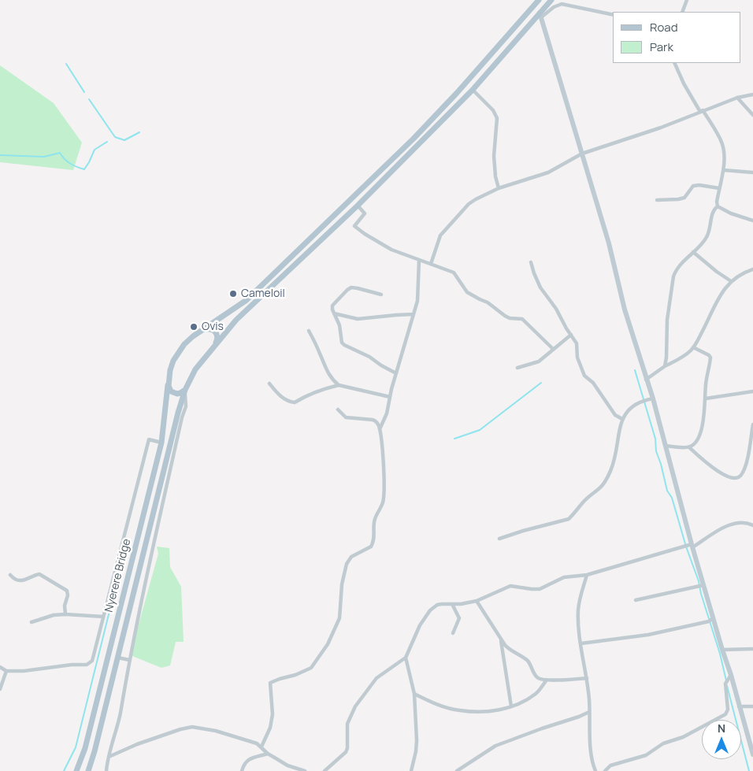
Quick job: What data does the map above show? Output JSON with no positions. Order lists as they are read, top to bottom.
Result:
{
  "streets": {
    "main road": ["Nyerere Bridge"]
  },
  "places": ["Cameloil", "Ovis"],
  "legend": ["Road", "Park"],
  "north": "top"
}
